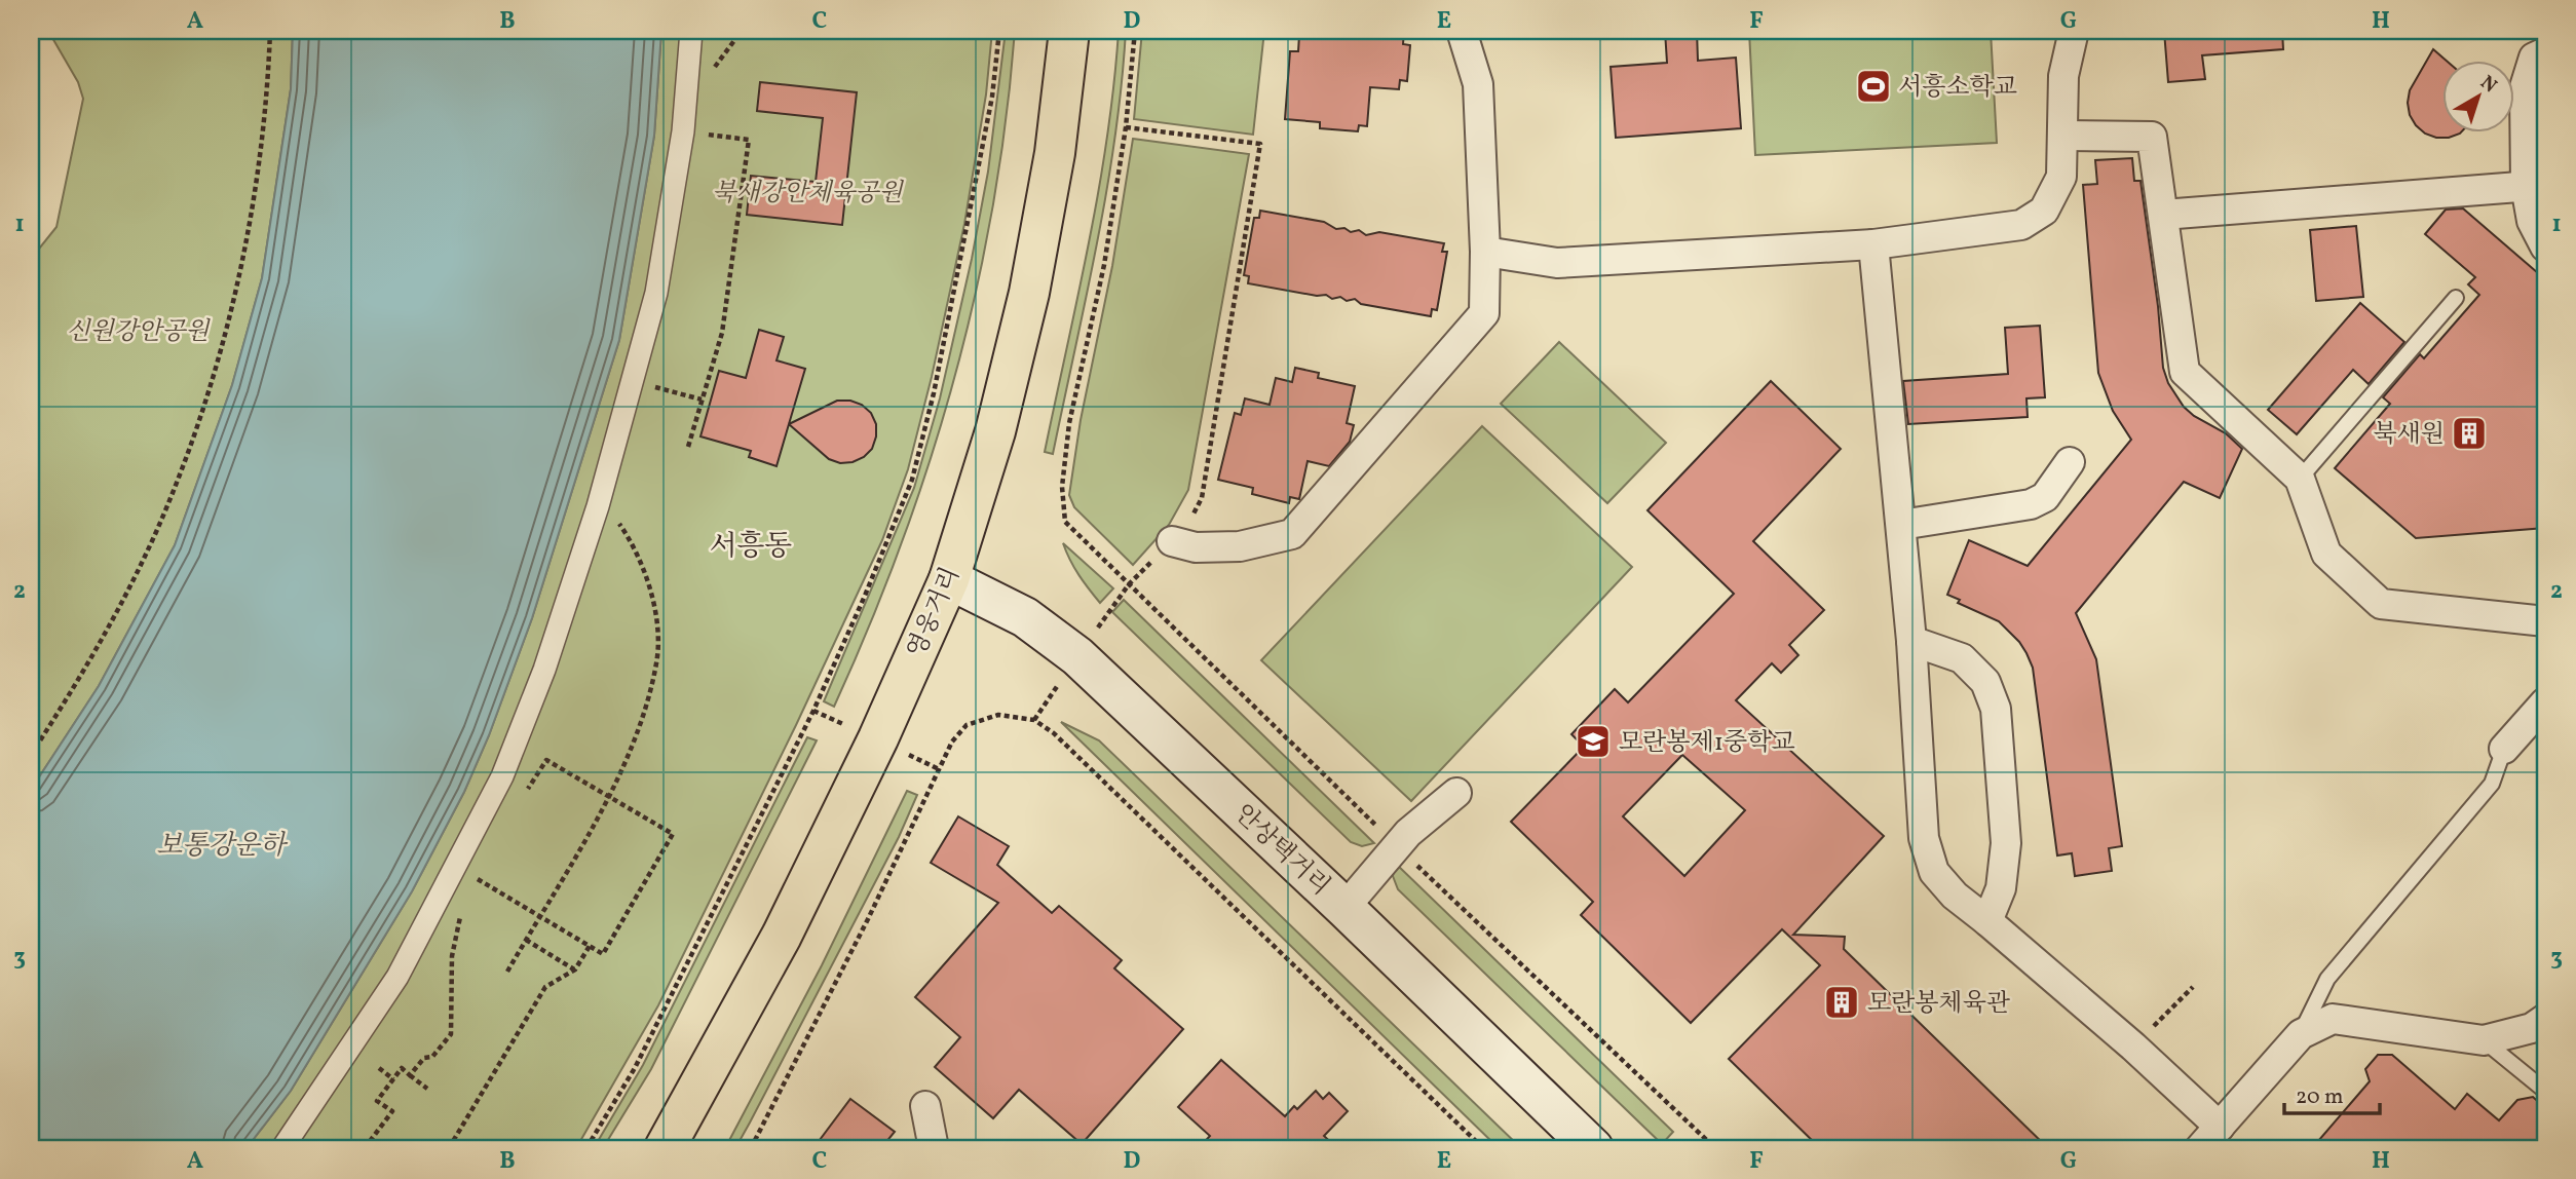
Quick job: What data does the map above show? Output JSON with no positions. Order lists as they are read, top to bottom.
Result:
{
  "streets": {
    "main road": ["영웅거리", "안상택거리"]
  },
  "crossings": [
    ["영웅거리", "안상택거리"]
  ],
  "districts": ["서흥동"],
  "water": ["보통강운하"],
  "parks": ["북새강안체육공원", "신원강안공원"],
  "places": {
    "sports": ["서흥소학교"],
    "building": ["북새원", "모란봉체육관"],
    "school or university": ["모란봉제1중학교"]
  },
  "scale_bar": "20 m",
  "north": "top right",
  "grid": {
    "columns": [
      "A",
      "B",
      "C",
      "D",
      "E",
      "F",
      "G",
      "H"
    ],
    "rows": ["1", "2", "3"]
  }
}
